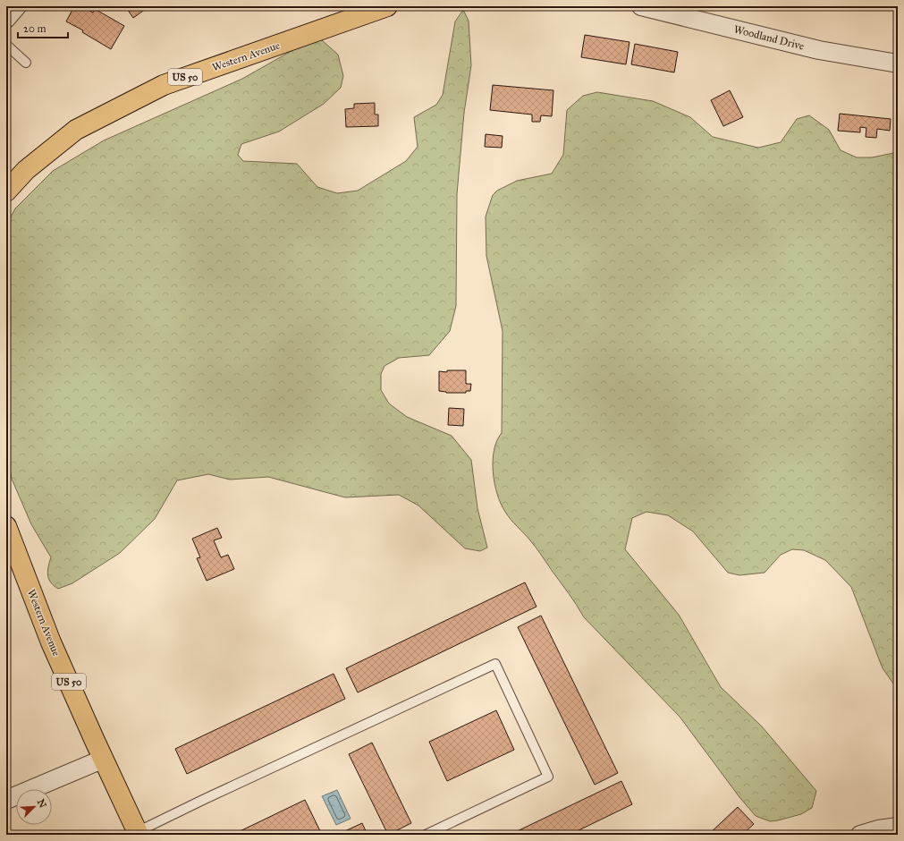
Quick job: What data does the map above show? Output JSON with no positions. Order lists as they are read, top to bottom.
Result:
{
  "streets": {
    "main road": ["Western Avenue", "US 50"],
    "street": ["Woodland Drive"]
  },
  "scale_bar": "20 m",
  "north": "top right"
}
